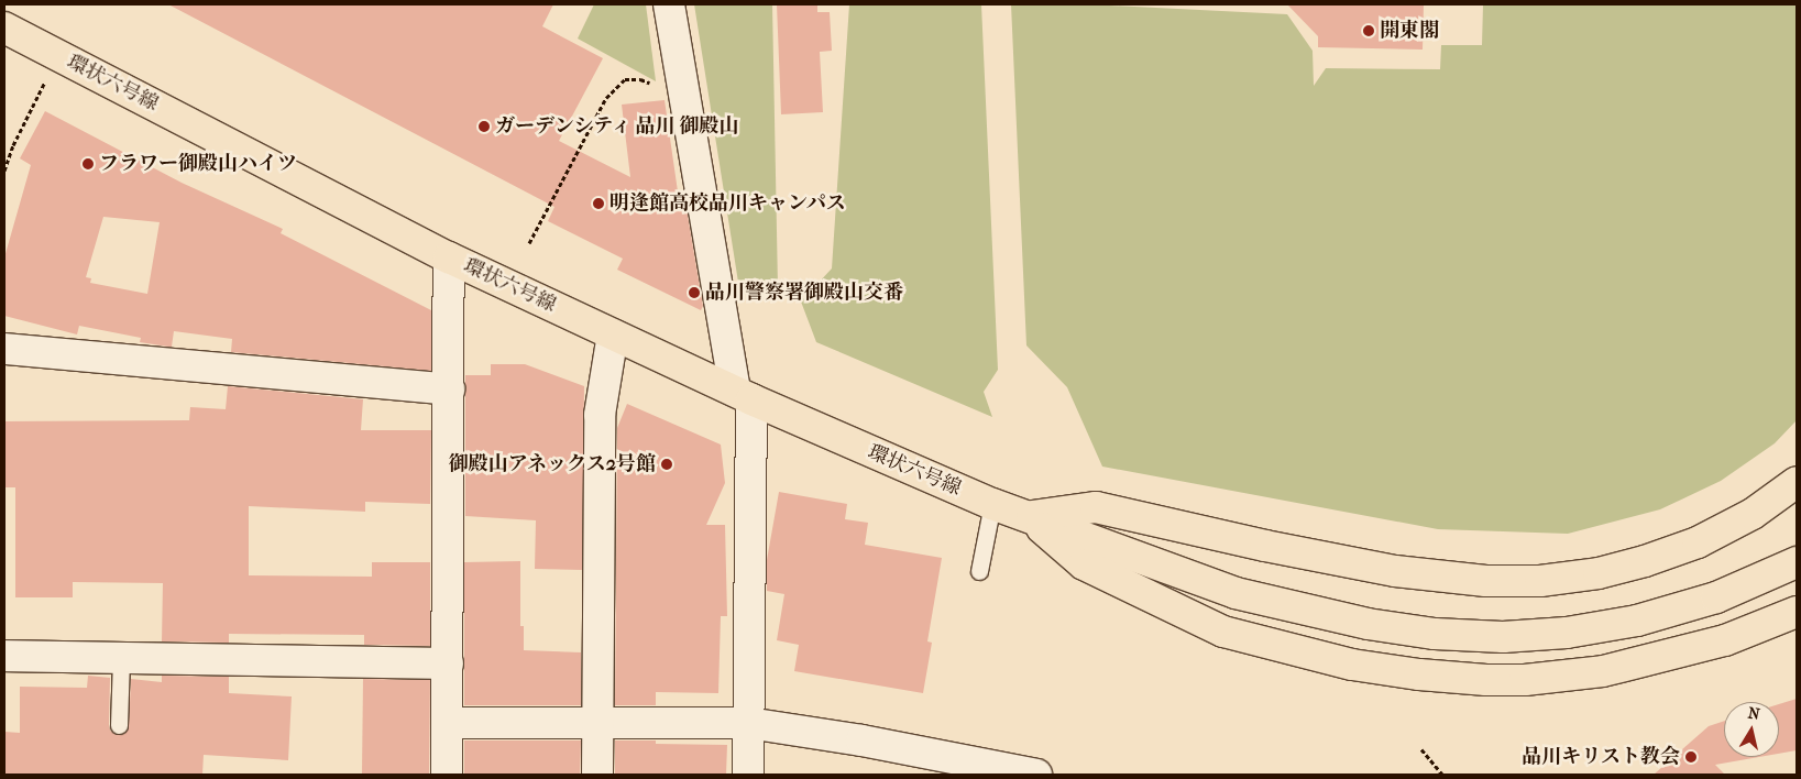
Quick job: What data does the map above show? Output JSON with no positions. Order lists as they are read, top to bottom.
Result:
{
  "streets": {
    "main road": ["環状六号線"]
  },
  "places": [
    "開東閣",
    "ガーデンシティ 品川 御殿山",
    "フラワー御殿山ハイツ",
    "明逢館高校品川キャンパス",
    "品川警察署御殿山交番",
    "御殿山アネックス2号館",
    "品川キリスト教会"
  ],
  "north": "top"
}
